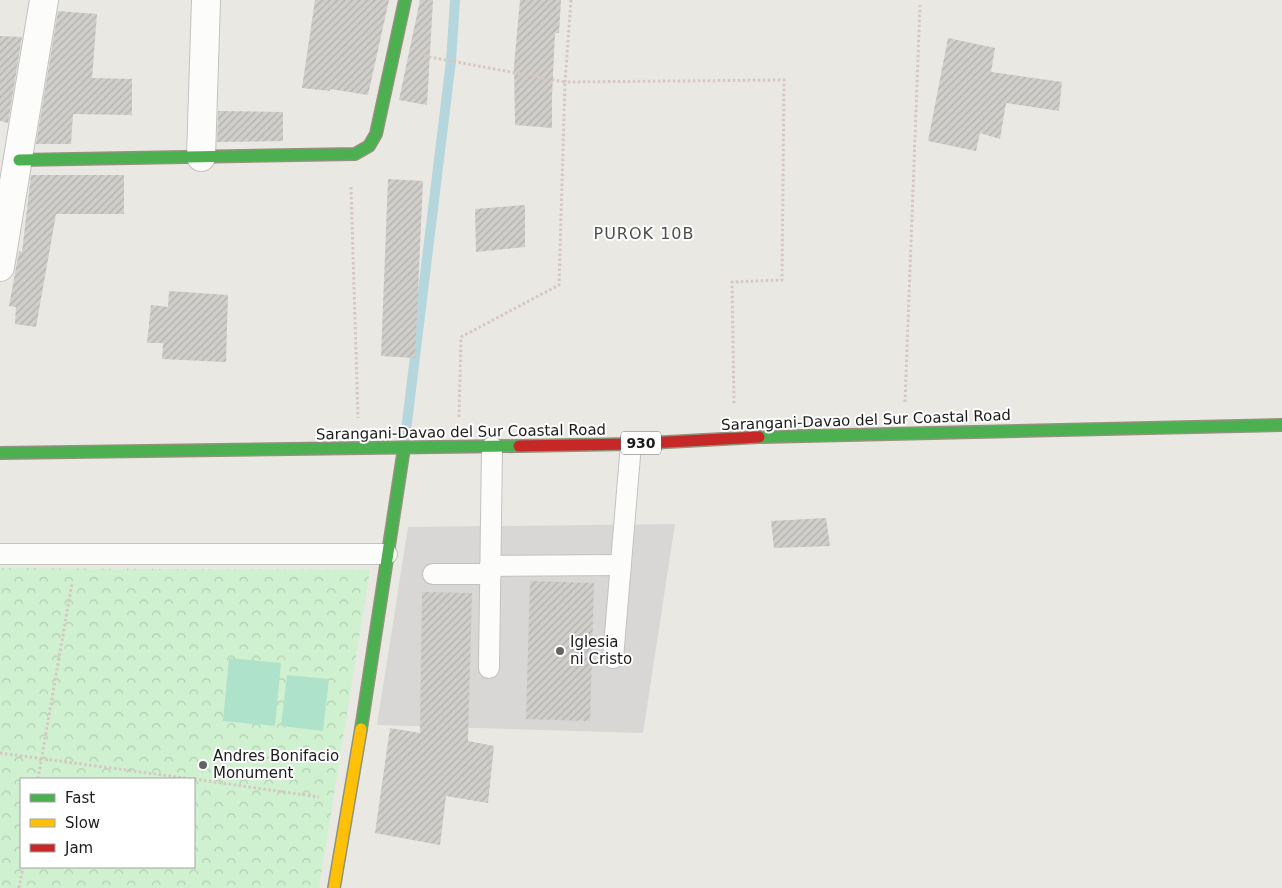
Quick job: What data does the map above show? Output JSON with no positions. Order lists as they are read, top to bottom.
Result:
{
  "streets": {
    "main road": ["Sarangani-Davao del Sur Coastal Road", "930"]
  },
  "districts": ["PUROK 10B"],
  "places": ["Iglesia ni Cristo", "Andres Bonifacio Monument"],
  "legend": ["Fast", "Slow", "Jam"]
}
